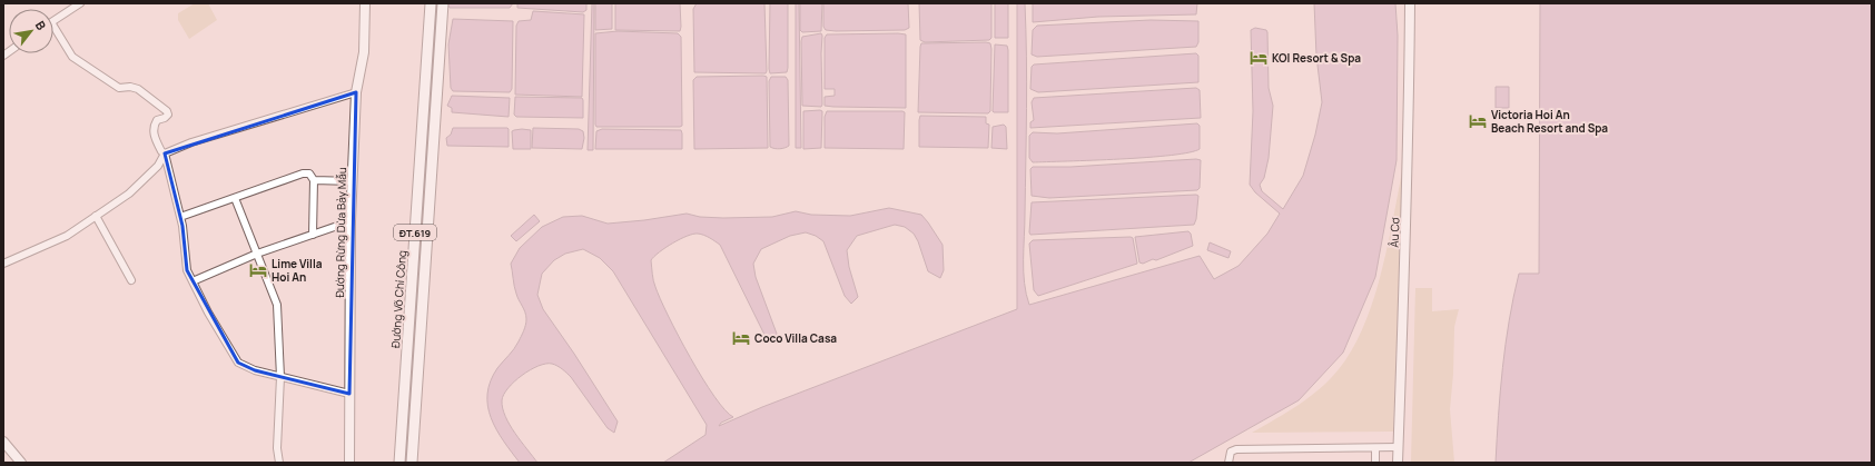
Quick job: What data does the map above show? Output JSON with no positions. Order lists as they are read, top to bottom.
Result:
{
  "streets": {
    "main road": ["ĐT.619", "Đường Võ Chí Công"],
    "street": ["Đường Rừng Dừa Bảy Mẫu", "Âu Cơ"]
  },
  "places": {
    "hotel": [
      "KOI Resort & Spa",
      "Victoria Hoi An Beach Resort and Spa",
      "Lime Villa Hoi An",
      "Coco Villa Casa"
    ]
  },
  "north": "top right"
}
